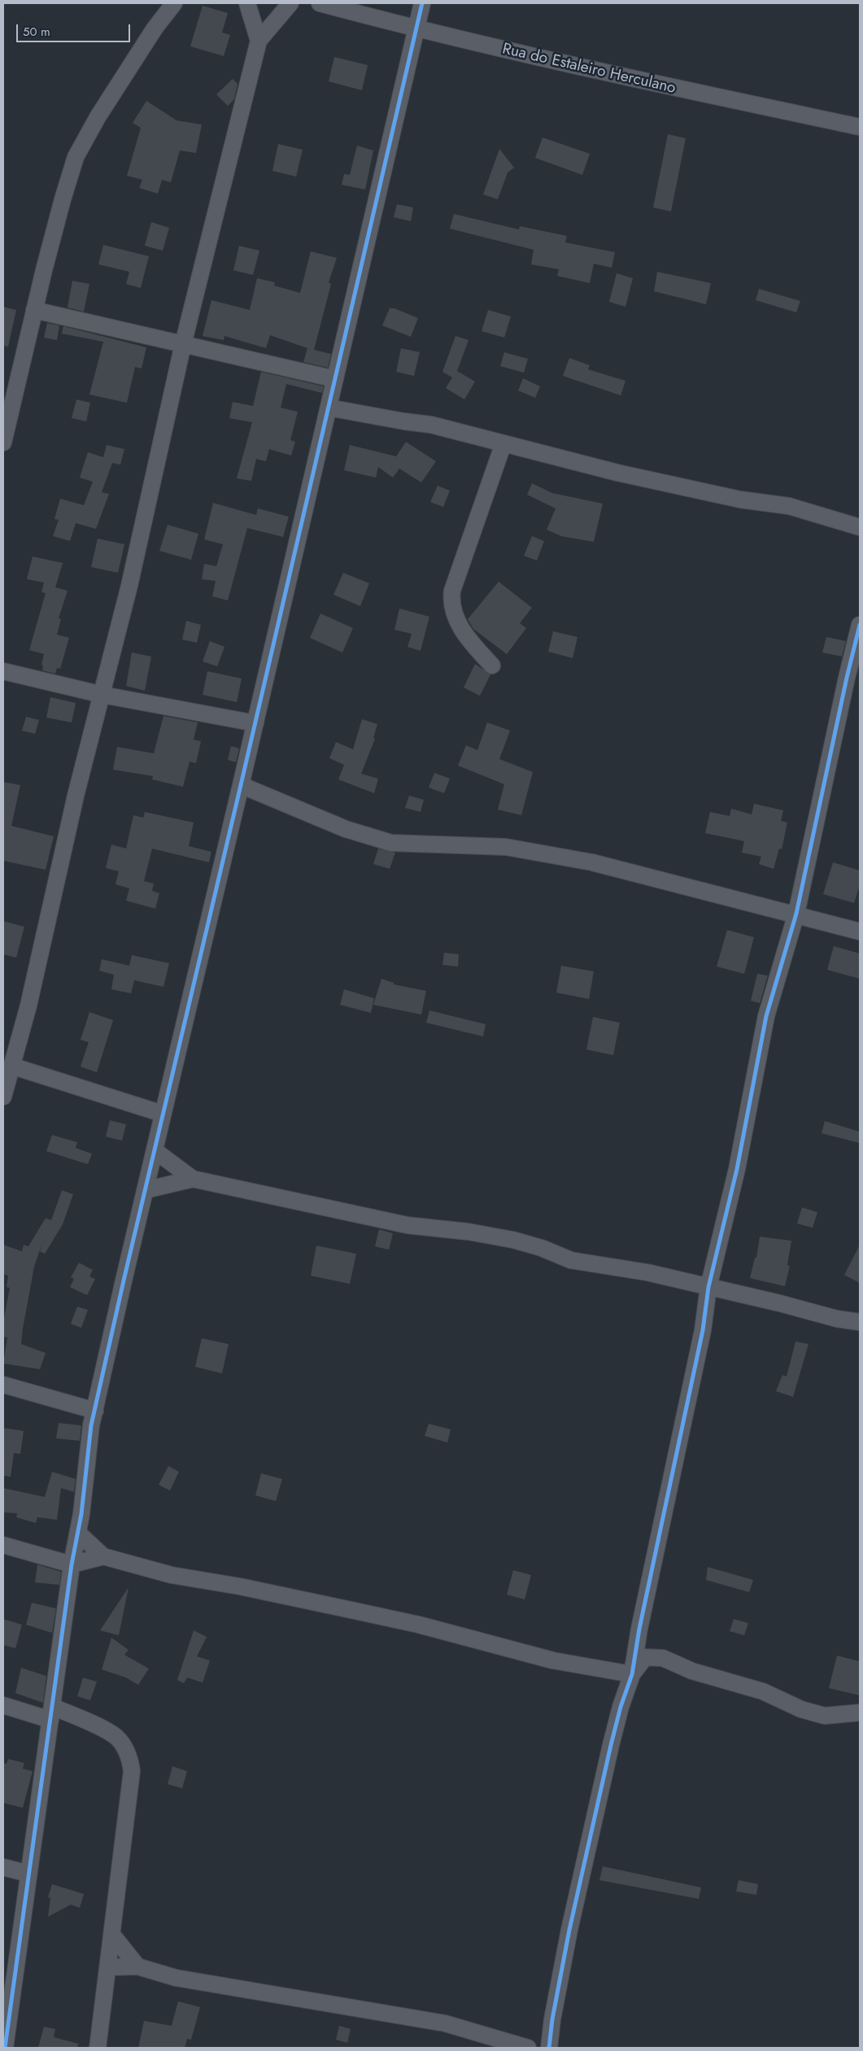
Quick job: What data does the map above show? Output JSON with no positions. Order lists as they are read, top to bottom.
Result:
{
  "streets": {
    "street": ["Rua do Estaleiro Herculano"]
  },
  "scale_bar": "50 m"
}
